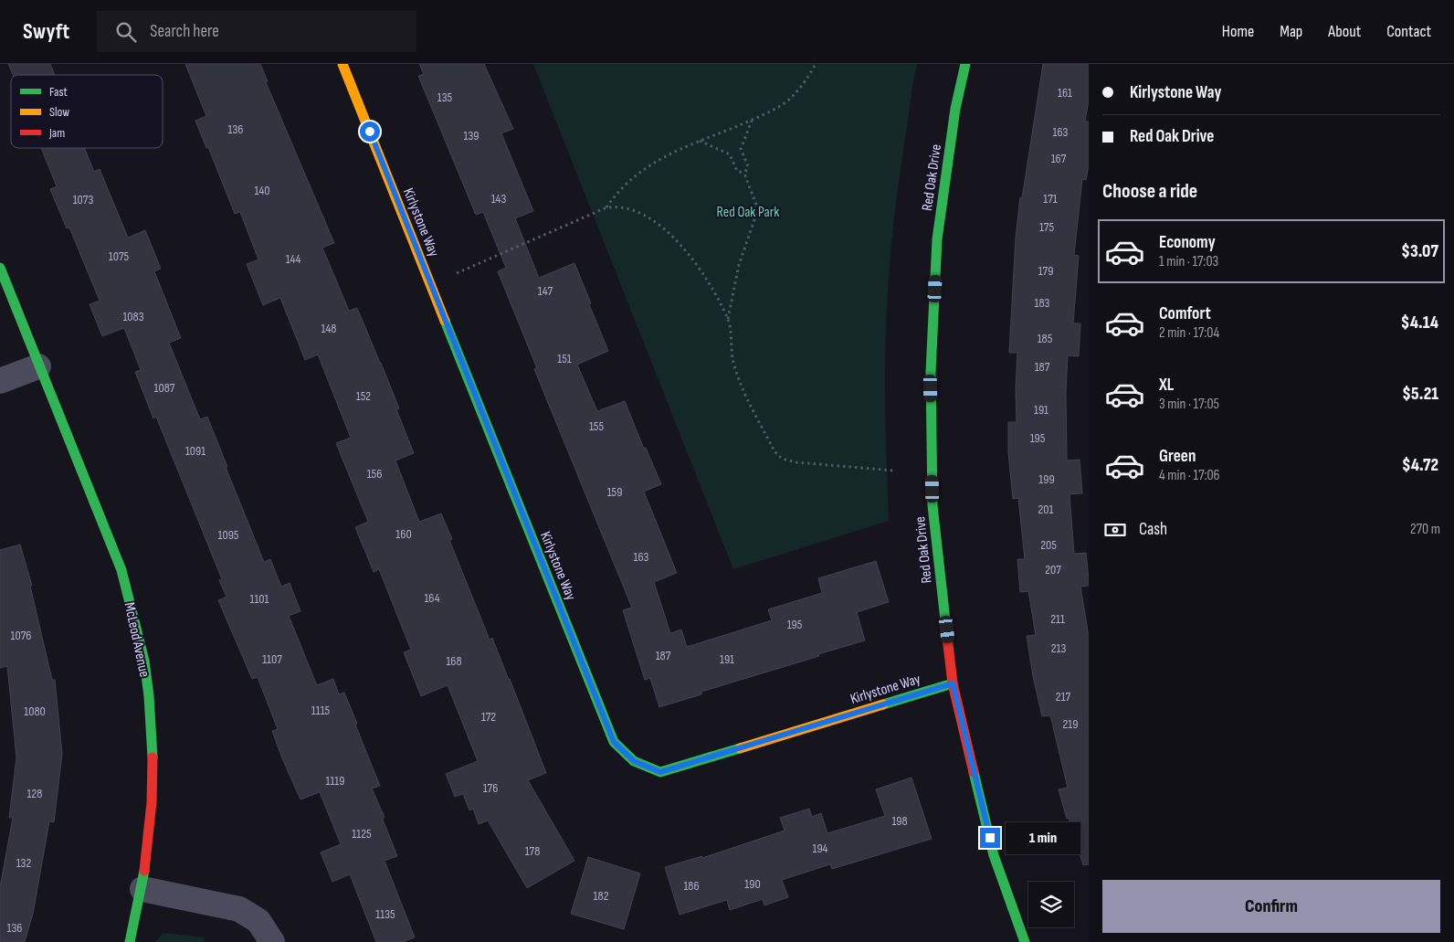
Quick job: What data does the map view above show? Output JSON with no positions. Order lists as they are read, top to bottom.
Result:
{
  "streets": {
    "street": ["Red Oak Drive", "Kirlystone Way", "McLeod Avenue"]
  },
  "crossings": [
    ["Red Oak Drive", "Kirlystone Way"]
  ],
  "parks": ["Red Oak Park"],
  "house_numbers": [
    "161",
    "135",
    "136",
    "163",
    "139",
    "167",
    "140",
    "143",
    "171",
    "1073",
    "175",
    "1075",
    "144",
    "179",
    "147",
    "183",
    "1083",
    "148",
    "185",
    "151",
    "187",
    "1087",
    "152",
    "191",
    "155",
    "195",
    "1091",
    "156",
    "199",
    "159",
    "201",
    "160",
    "1095",
    "205",
    "163",
    "207",
    "164",
    "1101",
    "211",
    "195",
    "1076",
    "213",
    "187",
    "1107",
    "191",
    "168",
    "217",
    "1115",
    "1080",
    "172",
    "219",
    "1119",
    "176",
    "128",
    "198",
    "1125",
    "194",
    "178",
    "132",
    "190",
    "186",
    "182",
    "1135",
    "136"
  ],
  "legend": ["Fast", "Slow", "Jam"],
  "page": {
    "header": "Swyft",
    "search": "Search here",
    "nav": [
      "Home",
      "Map",
      "About",
      "Contact"
    ],
    "banner": ["Kirlystone Way", "Red Oak Drive"],
    "heading": "Choose a ride",
    "list": [
      {
        "name": "Economy",
        "note": "1 min · 17:03",
        "value": "$3.07"
      },
      {
        "name": "Comfort",
        "note": "2 min · 17:04",
        "value": "$4.14"
      },
      {
        "name": "XL",
        "note": "3 min · 17:05",
        "value": "$5.21"
      },
      {
        "name": "Green",
        "note": "4 min · 17:06",
        "value": "$4.72"
      }
    ],
    "pay": ["Cash", "270 m"],
    "bubble": "1 min",
    "buttons": "Confirm"
  }
}
